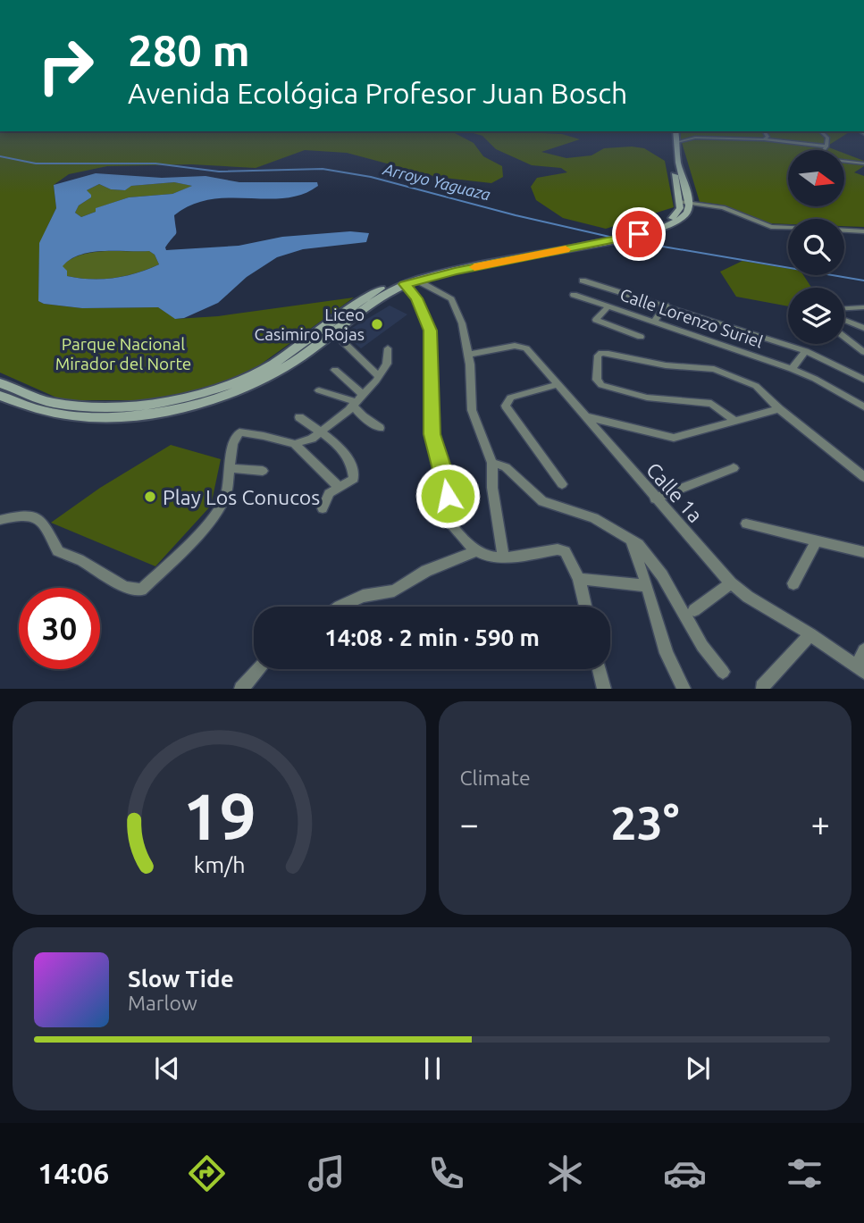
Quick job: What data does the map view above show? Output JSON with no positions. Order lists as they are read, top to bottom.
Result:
{
  "streets": {
    "street": ["Calle Lorenzo Suriel", "Calle 1a"]
  },
  "water": ["Arroyo Yaguaza"],
  "parks": ["Parque Nacional Mirador del Norte"],
  "places": ["Liceo Casimiro Rojas", "Play Los Conucos"],
  "north": "right",
  "page": {
    "turn": ["280 m", "Avenida Ecológica Profesor Juan Bosch"],
    "limit": "30",
    "trip": "14:08 · 2 min · 590 m",
    "tile": "Climate",
    "heat": ["−", "23°", "+"],
    "song": ["Slow Tide", "Marlow"],
    "tabs": "14:06",
    "gauge": ["19", "km/h"]
  }
}
